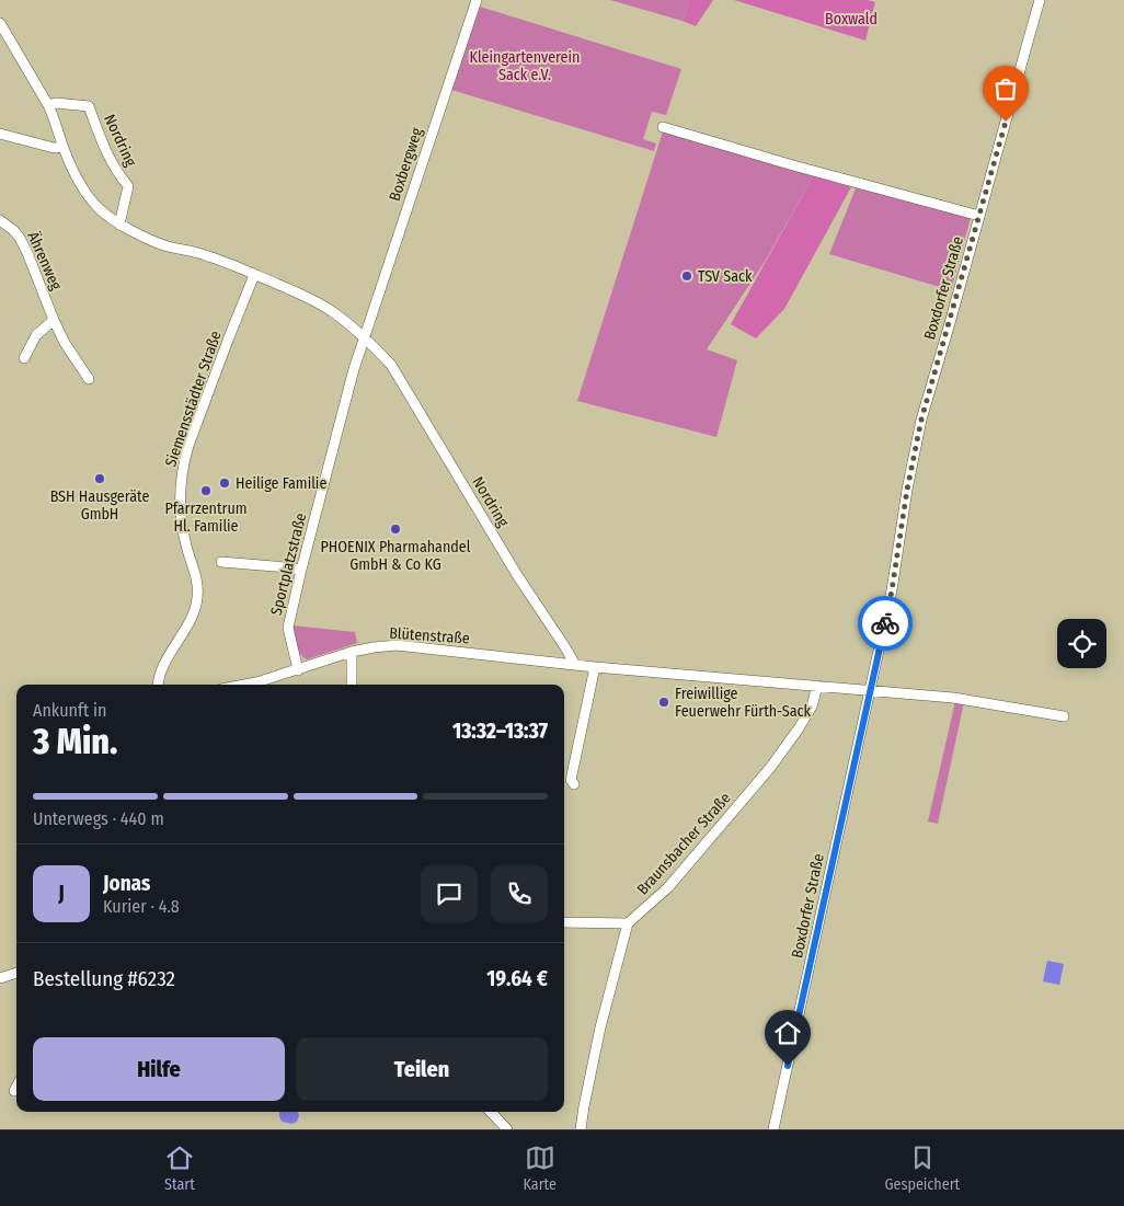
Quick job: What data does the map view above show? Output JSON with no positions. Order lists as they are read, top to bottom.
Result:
{
  "streets": {
    "street": [
      "Nordring",
      "Boxbergweg",
      "Ährenweg",
      "Boxdorfer Straße",
      "Siemensstädter Straße",
      "Sportplatzstraße",
      "Blütenstraße",
      "Braunsbacher Straße"
    ]
  },
  "crossings": [
    ["Nordring", "Boxbergweg"],
    ["Nordring", "Siemensstädter Straße"],
    ["Nordring", "Sportplatzstraße"],
    ["Nordring", "Blütenstraße"],
    ["Boxbergweg", "Sportplatzstraße"],
    ["Sportplatzstraße", "Blütenstraße"]
  ],
  "parks": ["Boxwald", "Kleingartenverein Sack e.V."],
  "places": [
    "TSV Sack",
    "BSH Hausgeräte GmbH",
    "Heilige Familie",
    "Pfarrzentrum Hl. Familie",
    "PHOENIX Pharmahandel GmbH & Co KG",
    "Freiwillige Feuerwehr Fürth-Sack"
  ],
  "page": {
    "heading": ["3 Min.", "Ankunft in", "13:32–13:37"],
    "panel": [
      "Jonas",
      "Kurier · 4.8",
      "Bestellung #6232",
      "19.64 €"
    ],
    "bar": "Unterwegs · 440 m",
    "round": "J",
    "buttons": ["Hilfe", "Teilen"],
    "tabs": ["Start", "Karte", "Gespeichert"]
  }
}
